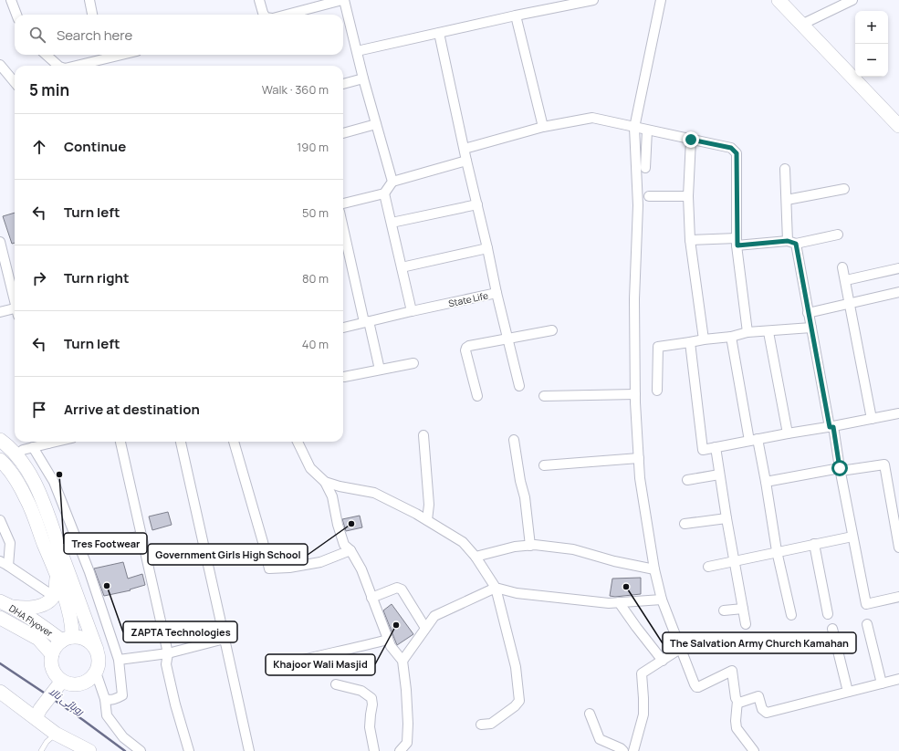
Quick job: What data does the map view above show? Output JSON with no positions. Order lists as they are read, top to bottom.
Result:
{
  "streets": {
    "main road": ["DHA Flyover"],
    "street": ["State Life"]
  },
  "water": ["روہائی نالا"],
  "places": [
    "Tres Footwear",
    "Government Girls High School",
    "ZAPTA Technologies",
    "The Salvation Army Church Kamahan",
    "Khajoor Wali Masjid"
  ],
  "page": {
    "map_buttons": ["+", "−"],
    "search": "Search here",
    "heading": ["5 min", "Walk · 360 m"],
    "list": [
      ["Continue", "190 m"],
      ["Turn left", "50 m"],
      ["Turn right", "80 m"],
      ["Turn left", "40 m"],
      "Arrive at destination"
    ]
  }
}
